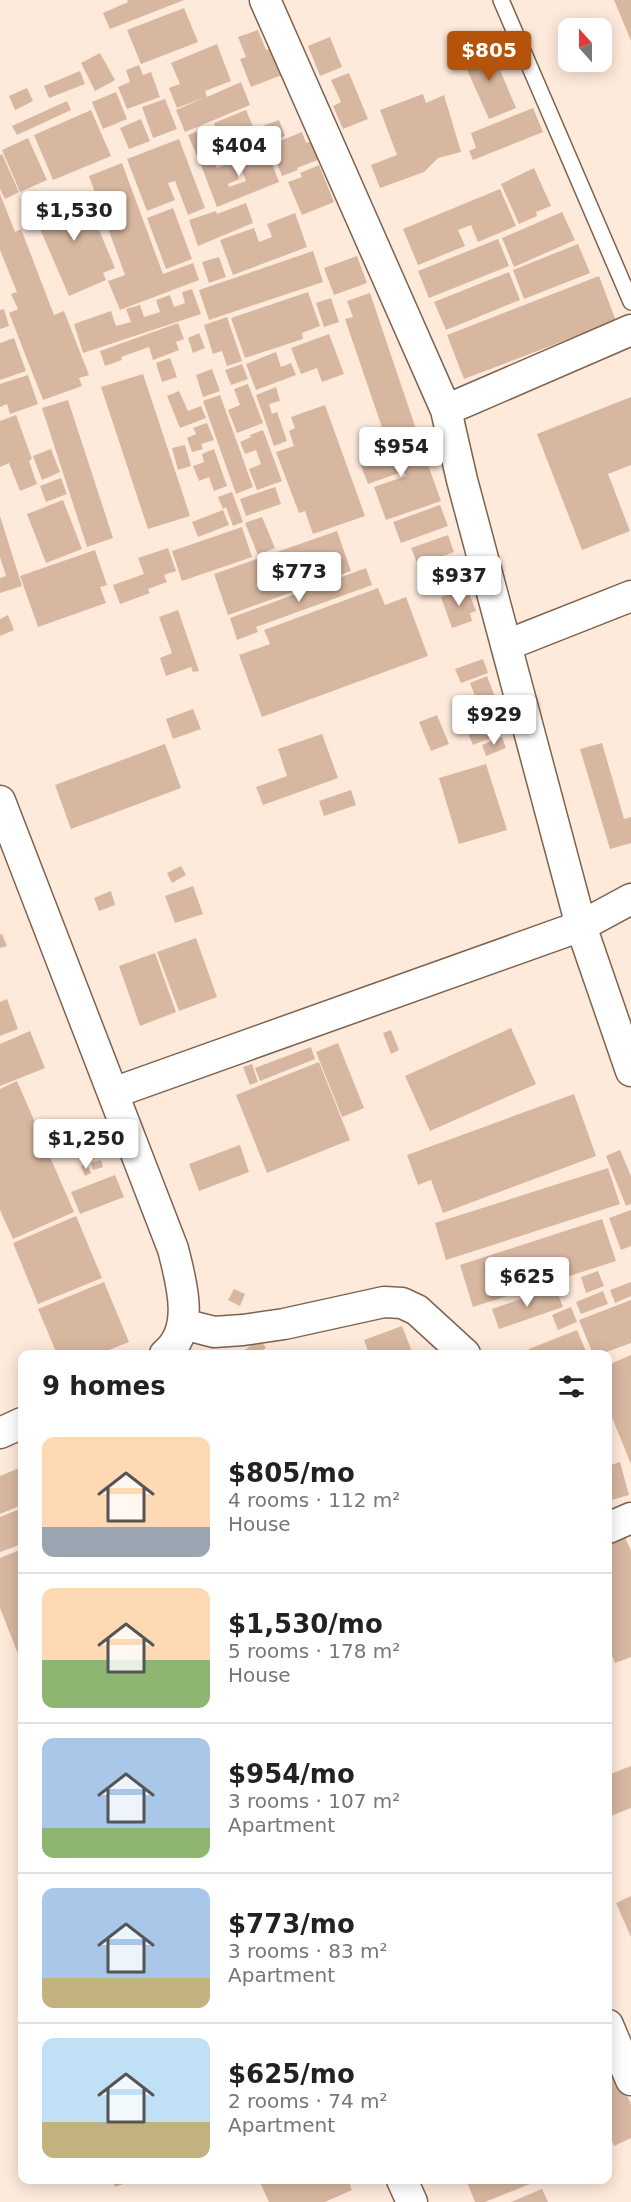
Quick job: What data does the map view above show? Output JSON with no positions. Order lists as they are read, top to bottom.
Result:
{
  "north": "top",
  "page": {
    "price": [
      "$805",
      "$404",
      "$1,530",
      "$954",
      "$773",
      "$937",
      "$929",
      "$1,250",
      "$625"
    ],
    "heading": "9 homes",
    "list": [
      {
        "name": "$805/mo",
        "note": "4 rooms · 112 m² · House"
      },
      {
        "name": "$1,530/mo",
        "note": "5 rooms · 178 m² · House"
      },
      {
        "name": "$954/mo",
        "note": "3 rooms · 107 m² · Apartment"
      },
      {
        "name": "$773/mo",
        "note": "3 rooms · 83 m² · Apartment"
      },
      {
        "name": "$625/mo",
        "note": "2 rooms · 74 m² · Apartment"
      }
    ]
  }
}
